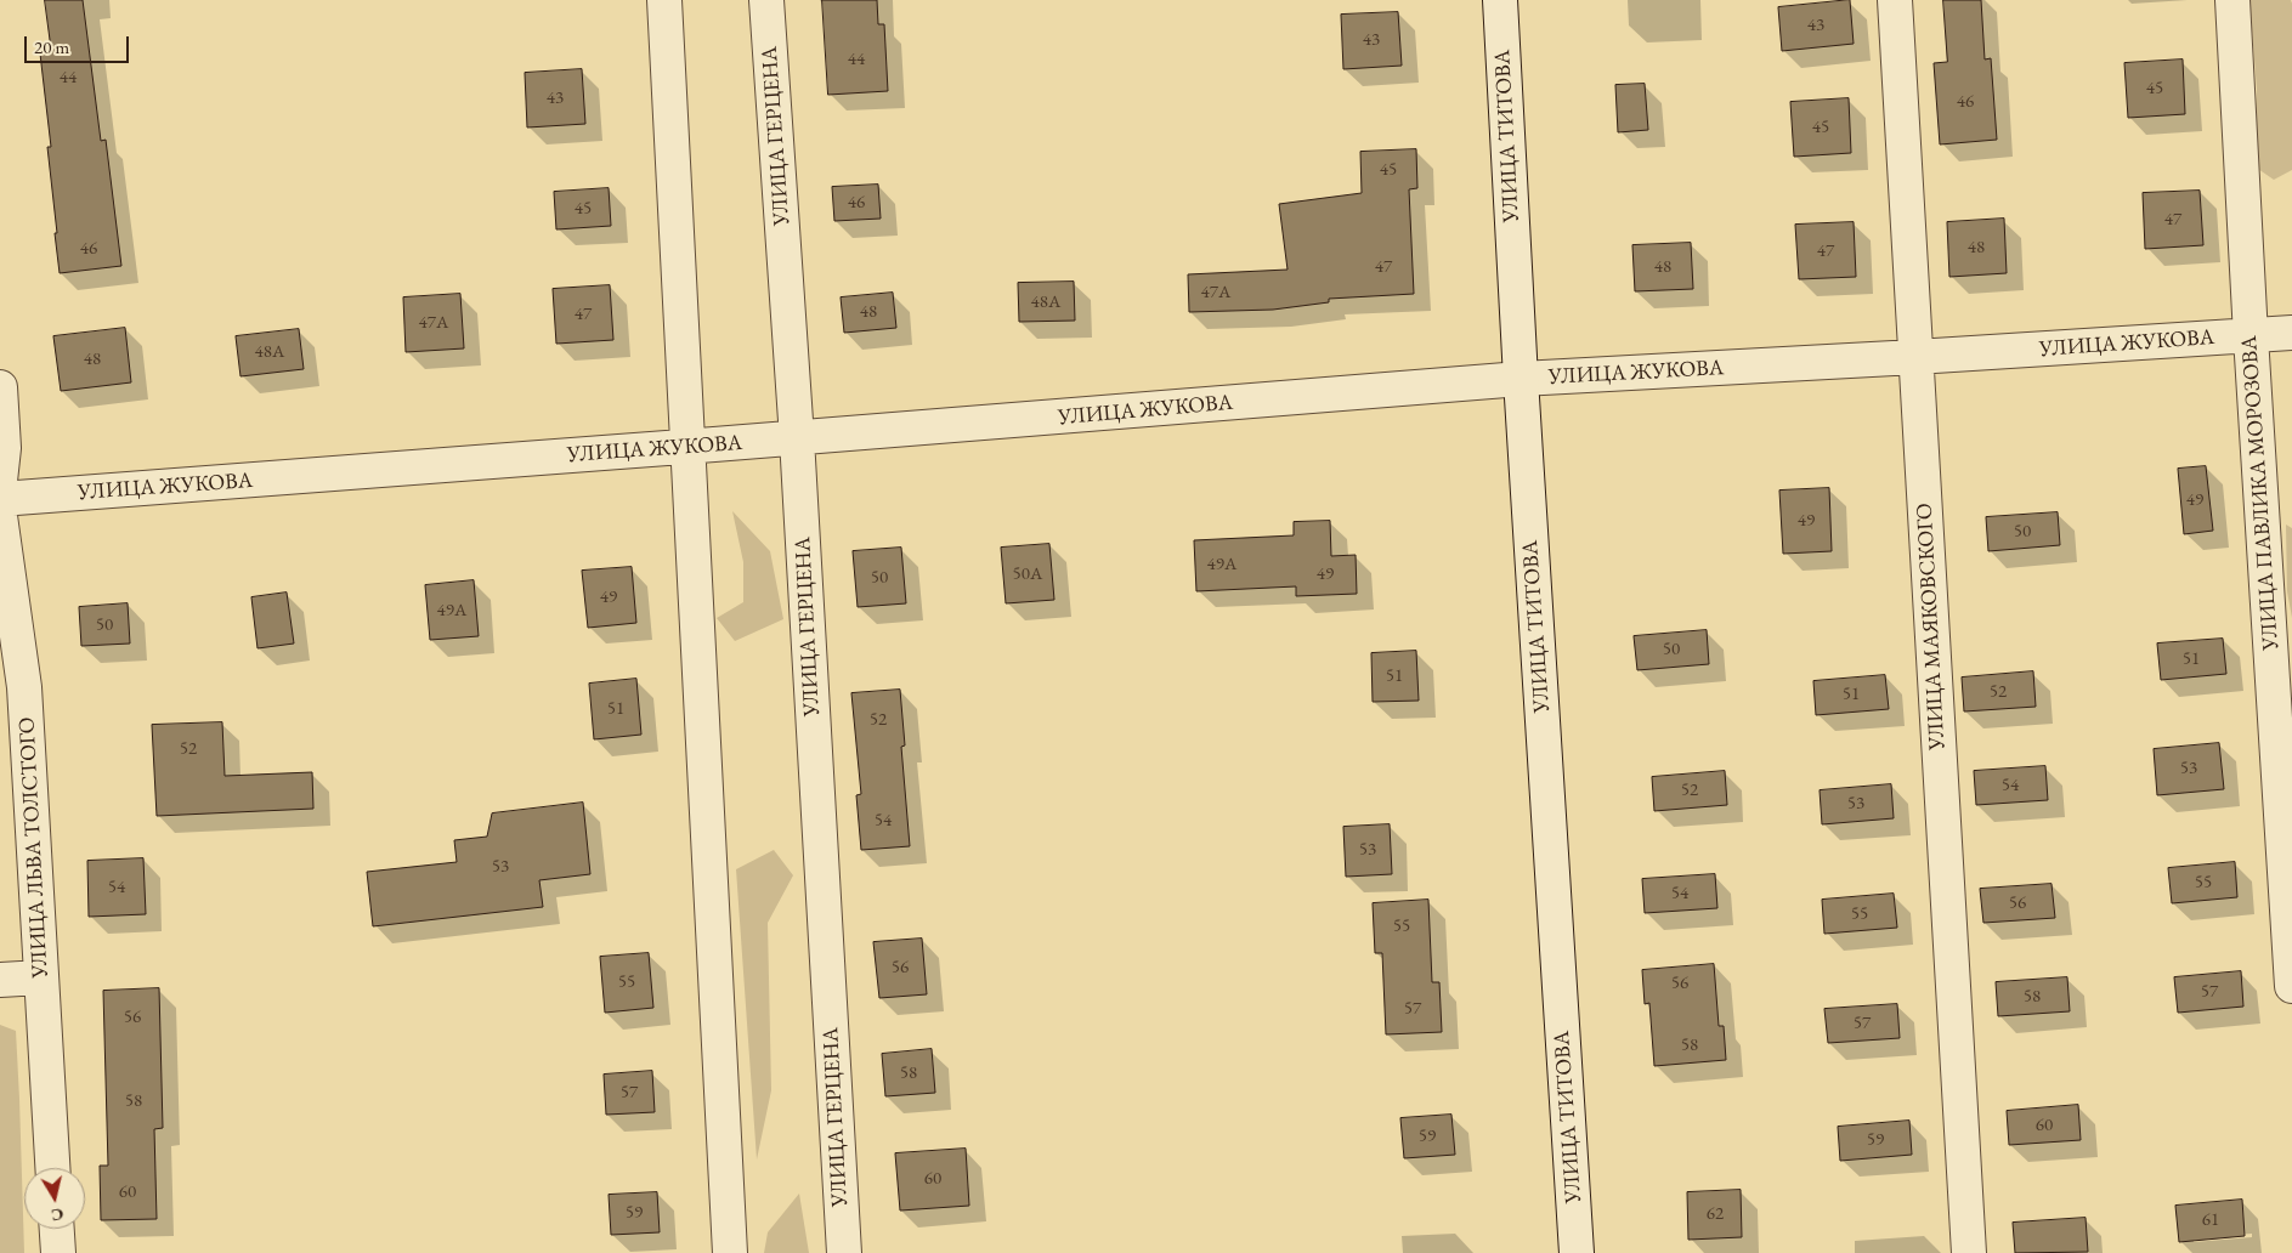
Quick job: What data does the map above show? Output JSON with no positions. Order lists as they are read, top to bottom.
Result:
{
  "streets": {
    "street": [
      "УЛИЦА ГЕРЦЕНА",
      "УЛИЦА ТИТОВА",
      "УЛИЦА ЖУКОВА",
      "УЛИЦА ПАВЛИКА МОРОЗОВА",
      "УЛИЦА МАЯКОВСКОГО",
      "УЛИЦА ЛЬВА ТОЛСТОГО"
    ]
  },
  "crossings": [
    ["УЛИЦА ГЕРЦЕНА", "УЛИЦА ЖУКОВА"],
    ["УЛИЦА ТИТОВА", "УЛИЦА ЖУКОВА"],
    ["УЛИЦА ЖУКОВА", "УЛИЦА ПАВЛИКА МОРОЗОВА"],
    ["УЛИЦА ЖУКОВА", "УЛИЦА МАЯКОВСКОГО"]
  ],
  "house_numbers": [
    "43",
    "43",
    "44",
    "44",
    "45",
    "43",
    "46",
    "45",
    "45",
    "46",
    "45",
    "47",
    "48",
    "46",
    "47",
    "47",
    "48",
    "47А",
    "48А",
    "48",
    "47",
    "47А",
    "48А",
    "48",
    "49",
    "49",
    "50",
    "49А",
    "50А",
    "49",
    "50",
    "49",
    "49А",
    "50",
    "50",
    "51",
    "51",
    "52",
    "51",
    "51",
    "52",
    "52",
    "53",
    "54",
    "52",
    "53",
    "54",
    "53",
    "53",
    "55",
    "54",
    "54",
    "56",
    "55",
    "55",
    "56",
    "55",
    "56",
    "57",
    "58",
    "57",
    "56",
    "57",
    "58",
    "58",
    "57",
    "58",
    "60",
    "59",
    "59",
    "60",
    "60",
    "59",
    "62",
    "61"
  ],
  "scale_bar": "20 m",
  "north": "bottom"
}
